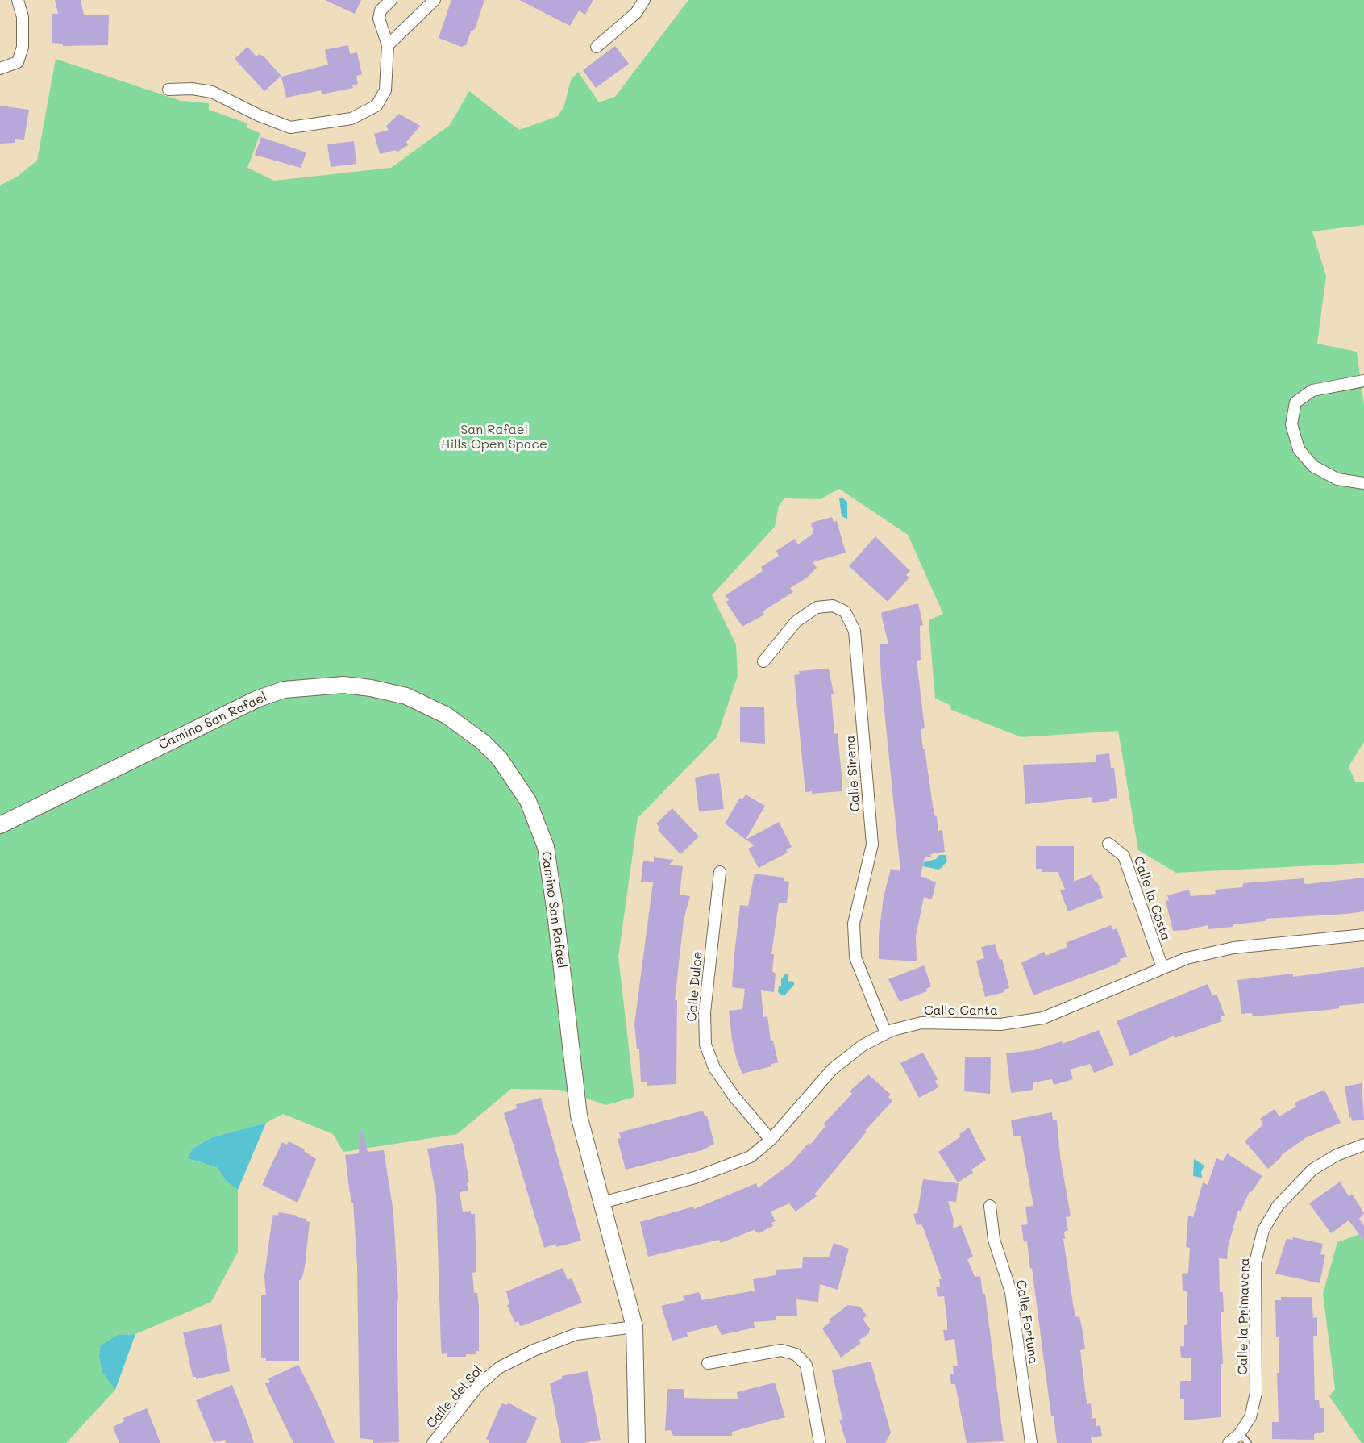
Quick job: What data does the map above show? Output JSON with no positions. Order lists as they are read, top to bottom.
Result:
{
  "streets": {
    "street": [
      "Camino San Rafael",
      "Calle Sirena",
      "Calle la Costa",
      "Calle Dulce",
      "Calle Canta",
      "Calle la Primavera",
      "Calle Fortuna",
      "Calle del Sol"
    ]
  },
  "crossings": [
    ["Camino San Rafael", "Calle Canta"],
    ["Camino San Rafael", "Calle del Sol"],
    ["Calle Sirena", "Calle Canta"],
    ["Calle la Costa", "Calle Canta"],
    ["Calle Dulce", "Calle Canta"]
  ],
  "parks": ["San Rafael Hills Open Space"]
}
